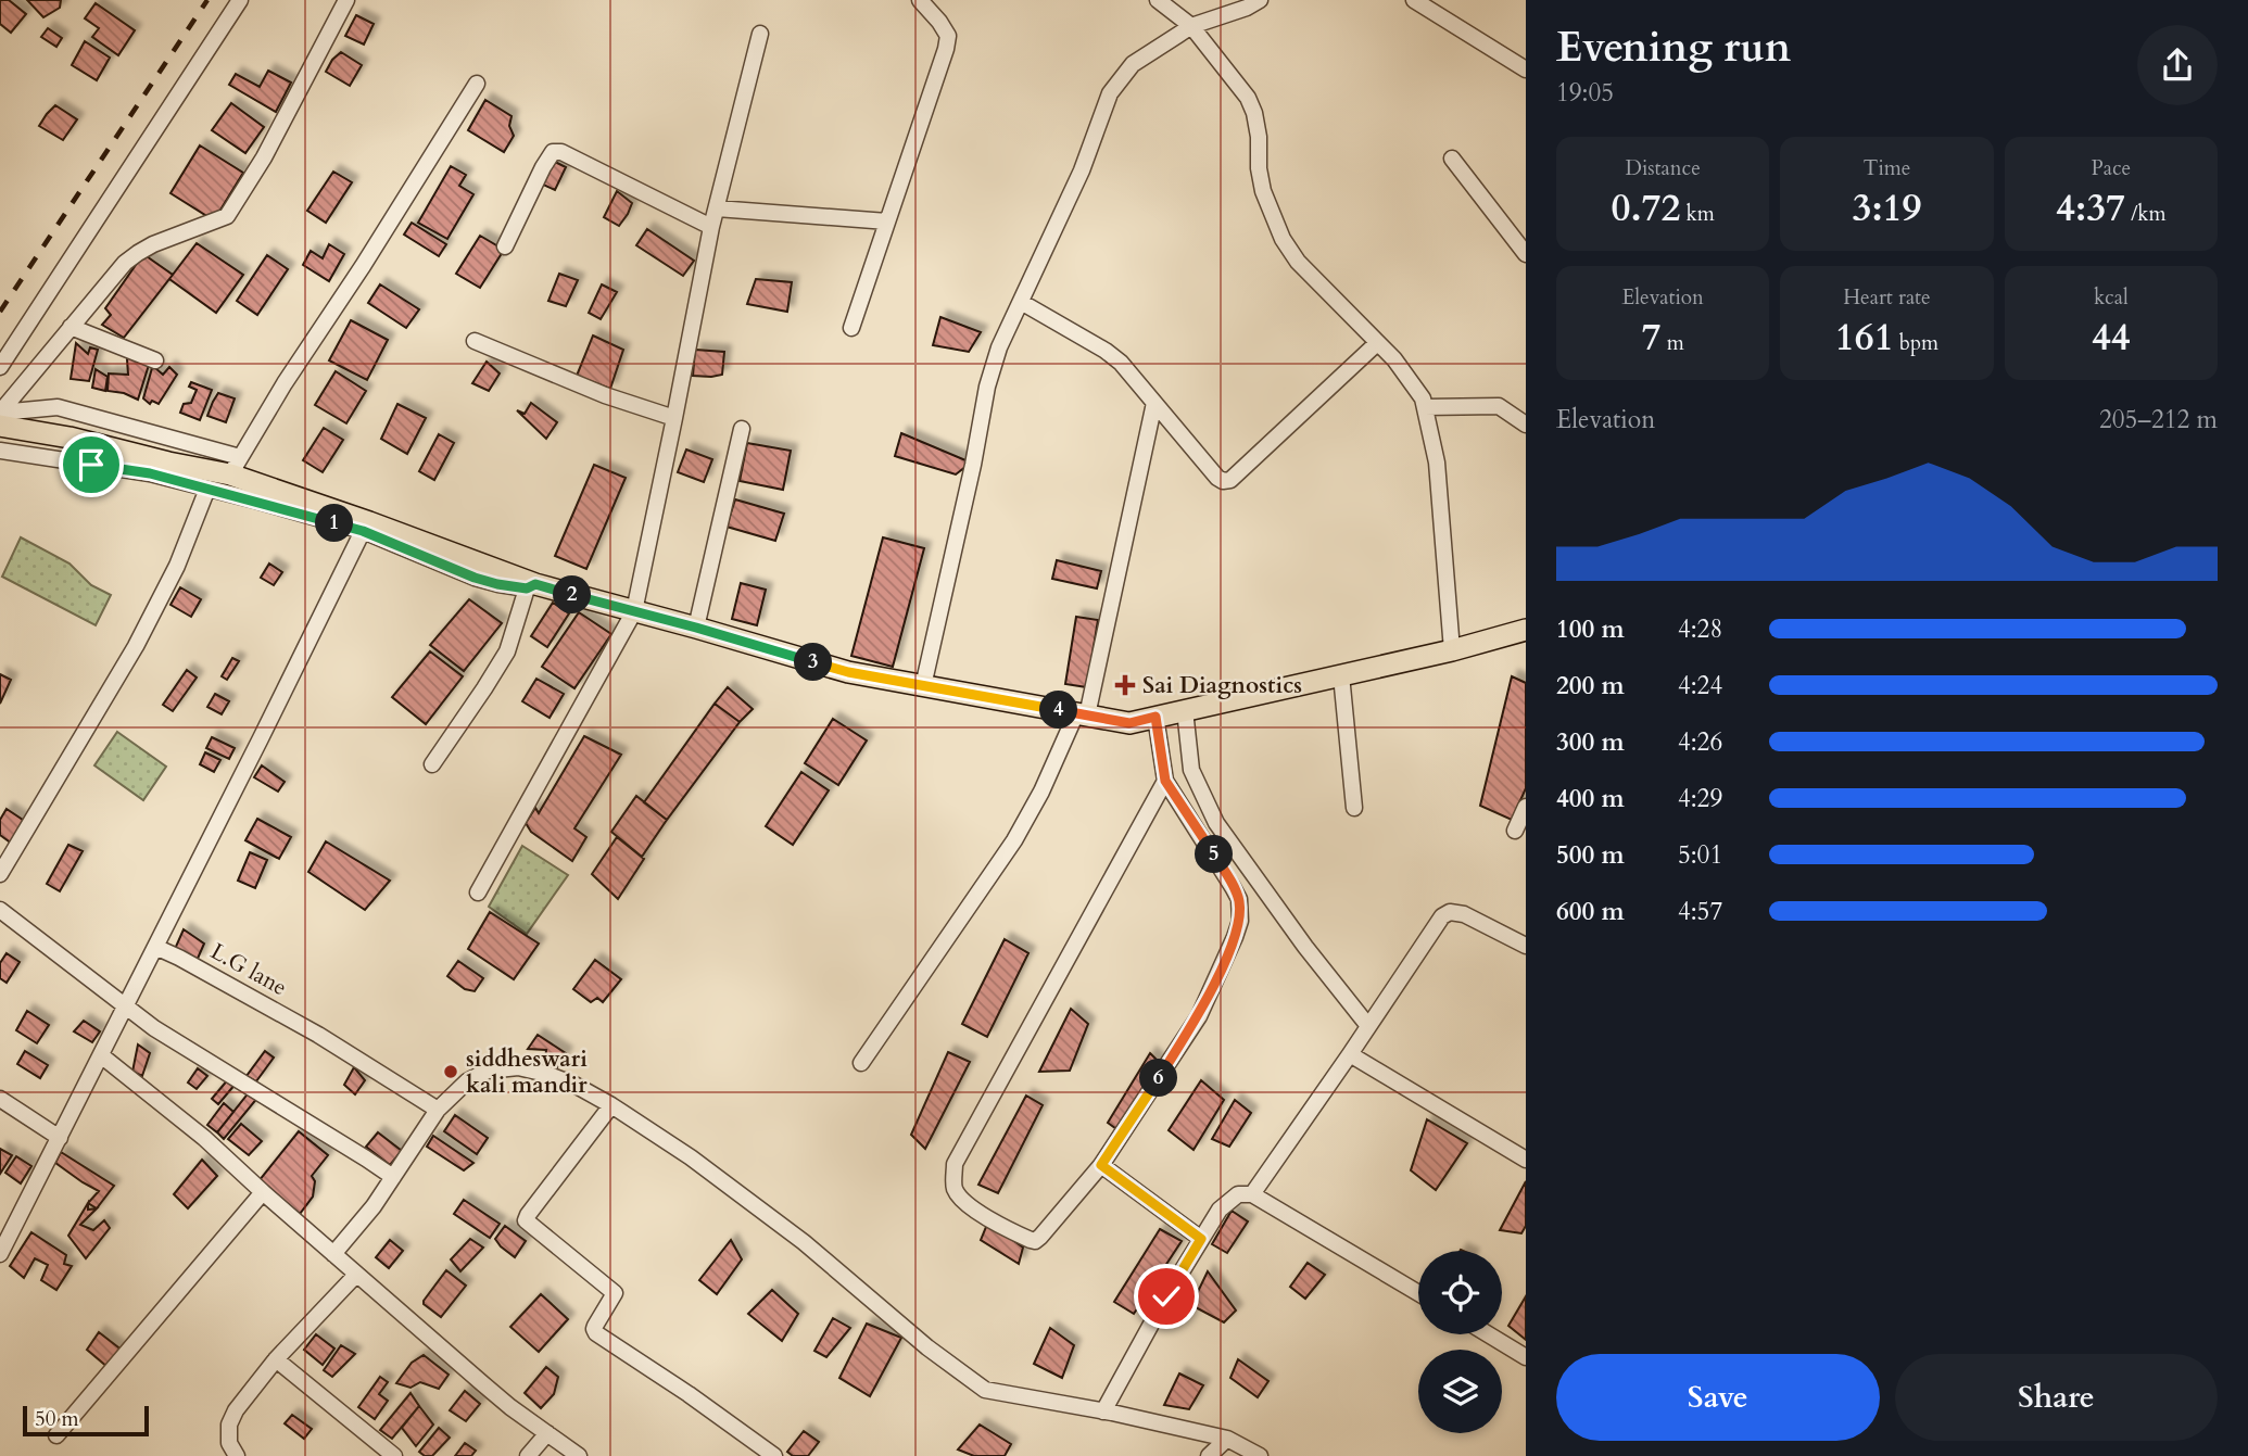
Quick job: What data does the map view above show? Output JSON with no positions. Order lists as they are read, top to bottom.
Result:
{
  "streets": {
    "street": ["L.G lane"]
  },
  "places": {
    "health": ["Sai Diagnostics"],
    "other": ["siddheswari kali mandir"]
  },
  "scale_bar": "50 m",
  "page": {
    "heading": ["Evening run", "19:05"],
    "stats": [
      ["Distance", "0.72 km"],
      ["Time", "3:19"],
      ["Pace", "4:37 /km"],
      ["Elevation", "7 m"],
      ["Heart rate", "161 bpm"],
      ["kcal", "44"]
    ],
    "chart": ["Elevation", "205–212 m"],
    "pins": [
      "1",
      "2",
      "3",
      "4",
      "5",
      "6"
    ],
    "list": [
      {
        "name": "100 m",
        "note": "4:28"
      },
      {
        "name": "200 m",
        "note": "4:24"
      },
      {
        "name": "300 m",
        "note": "4:26"
      },
      {
        "name": "400 m",
        "note": "4:29"
      },
      {
        "name": "500 m",
        "note": "5:01"
      },
      {
        "name": "600 m",
        "note": "4:57"
      }
    ],
    "buttons": ["Save", "Share"],
    "scale": "50 m"
  }
}
